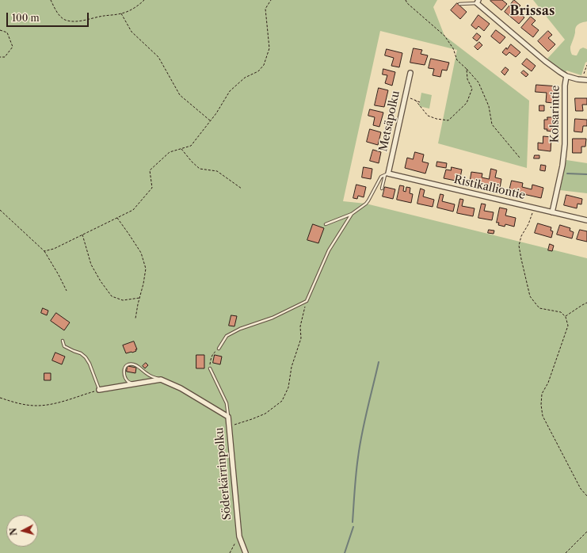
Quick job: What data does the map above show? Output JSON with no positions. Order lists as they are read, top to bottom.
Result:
{
  "streets": {
    "street": [
      "Kolsarintie",
      "Metsäpolku",
      "Ristikalliontie",
      "Söderkärrinpolku"
    ]
  },
  "crossings": [
    ["Kolsarintie", "Ristikalliontie"],
    ["Metsäpolku", "Ristikalliontie"]
  ],
  "districts": ["Brissas"],
  "scale_bar": "100 m",
  "north": "left"
}
